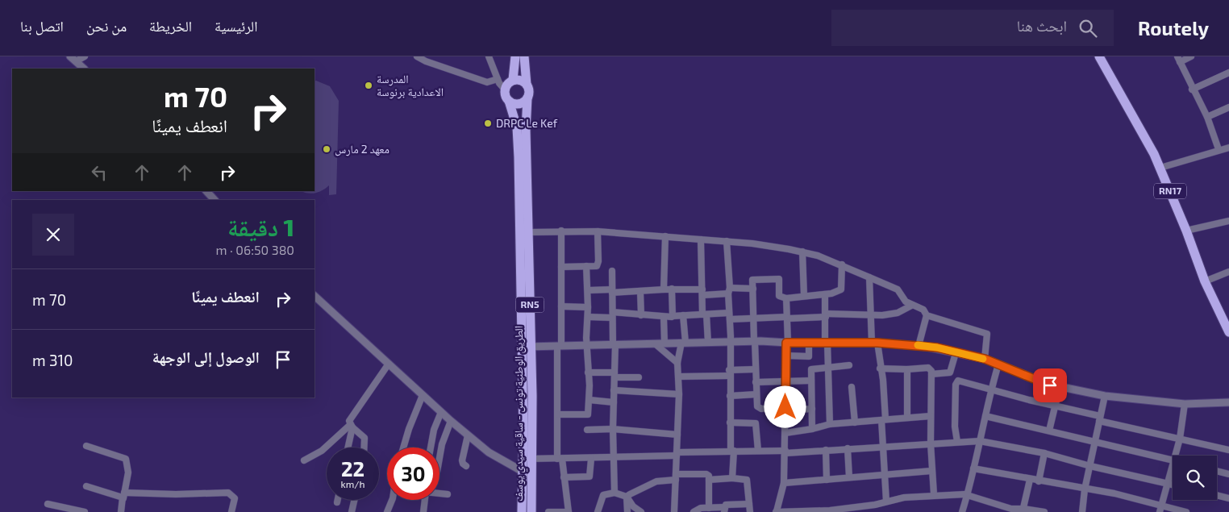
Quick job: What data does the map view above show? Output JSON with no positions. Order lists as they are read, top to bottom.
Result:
{
  "streets": {
    "main road": ["RN17", "RN5", "الطريق الوطنية تونس - ساقية سيدي يوسف"]
  },
  "crossings": [
    ["RN5", "الطريق الوطنية تونس - ساقية سيدي يوسف"]
  ],
  "places": ["المدرسة الاعدادية برنوسة", "DRPC Le Kef", "معهد 2 مارس"],
  "page": {
    "header": "Routely",
    "search": "ابحث هنا",
    "nav": [
      "الرئيسية",
      "الخريطة",
      "من نحن",
      "اتصل بنا"
    ],
    "turn": ["70 m", "انعطف يمينًا"],
    "heading": ["1 دقيقة", "380 m · 06:50"],
    "list": [
      {
        "name": "انعطف يمينًا",
        "value": "70 m"
      },
      {
        "name": "الوصول إلى الوجهة",
        "value": "310 m"
      }
    ],
    "speed": "22 km/h",
    "limit": "30"
  }
}
